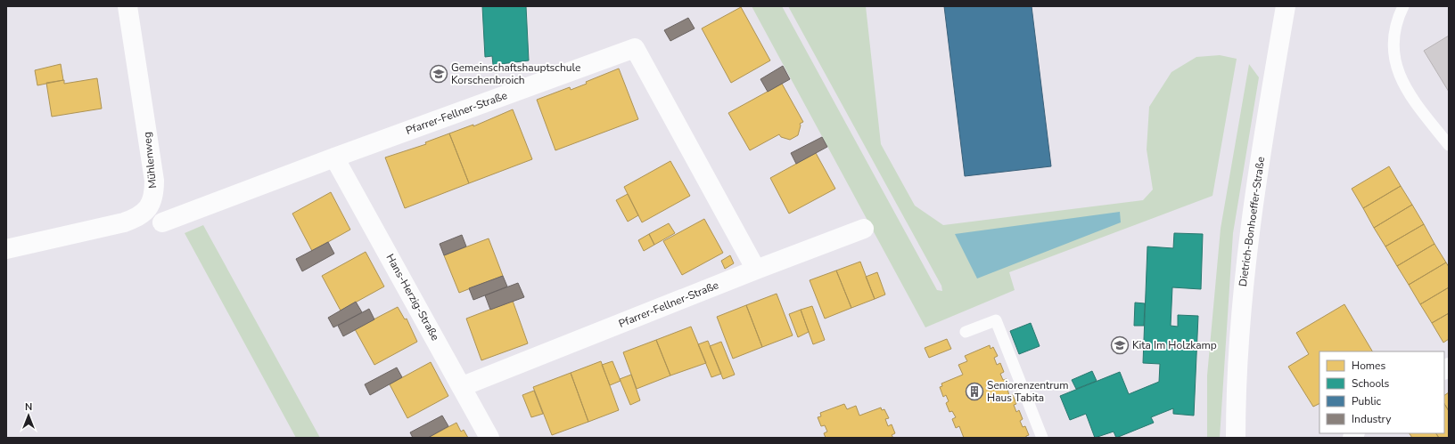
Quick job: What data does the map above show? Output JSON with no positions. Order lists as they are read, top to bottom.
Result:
{
  "streets": {
    "street": [
      "Pfarrer-Fellner-Straße",
      "Mühlenweg",
      "Dietrich-Bonhoeffer-Straße",
      "Hans-Herzig-Straße"
    ]
  },
  "crossings": [
    ["Pfarrer-Fellner-Straße", "Hans-Herzig-Straße"]
  ],
  "places": {
    "school or university": ["Gemeinschaftshauptschule Korschenbroich", "Kita Im Holzkamp"],
    "building": ["Seniorenzentrum Haus Tabita"]
  },
  "legend": [
    "Homes",
    "Schools",
    "Public",
    "Industry"
  ],
  "north": "top"
}
